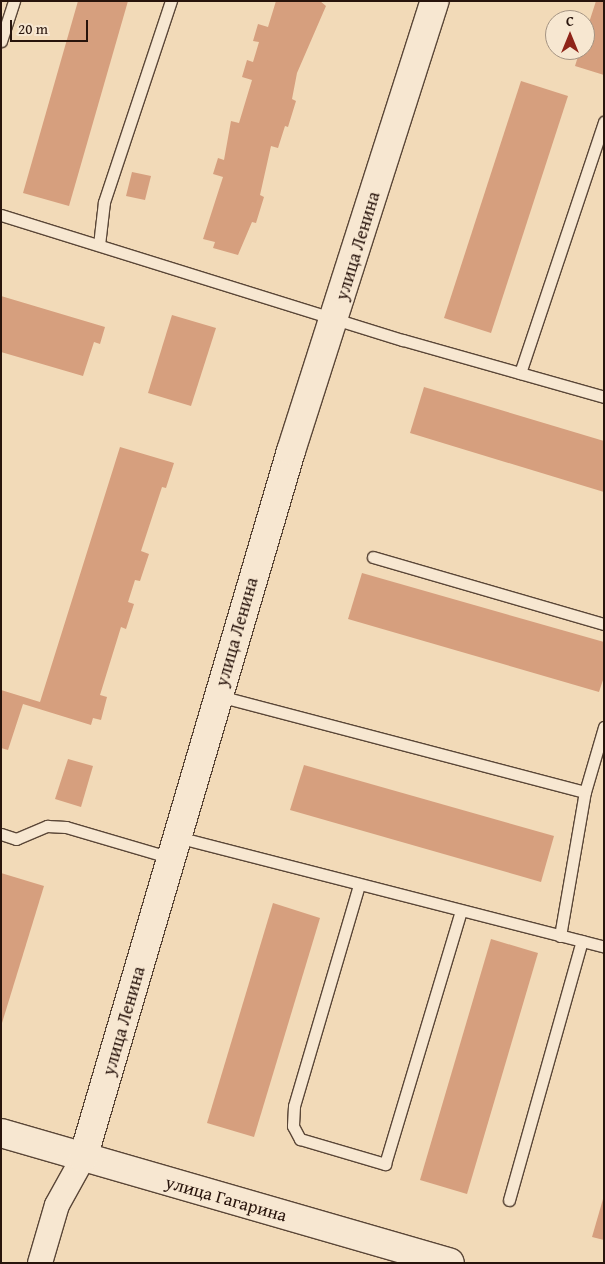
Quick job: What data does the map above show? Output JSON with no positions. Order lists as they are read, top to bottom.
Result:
{
  "streets": {
    "street": ["улица Ленина", "улица Гагарина"]
  },
  "crossings": [
    ["улица Ленина", "улица Гагарина"]
  ],
  "scale_bar": "20 m",
  "north": "top"
}
